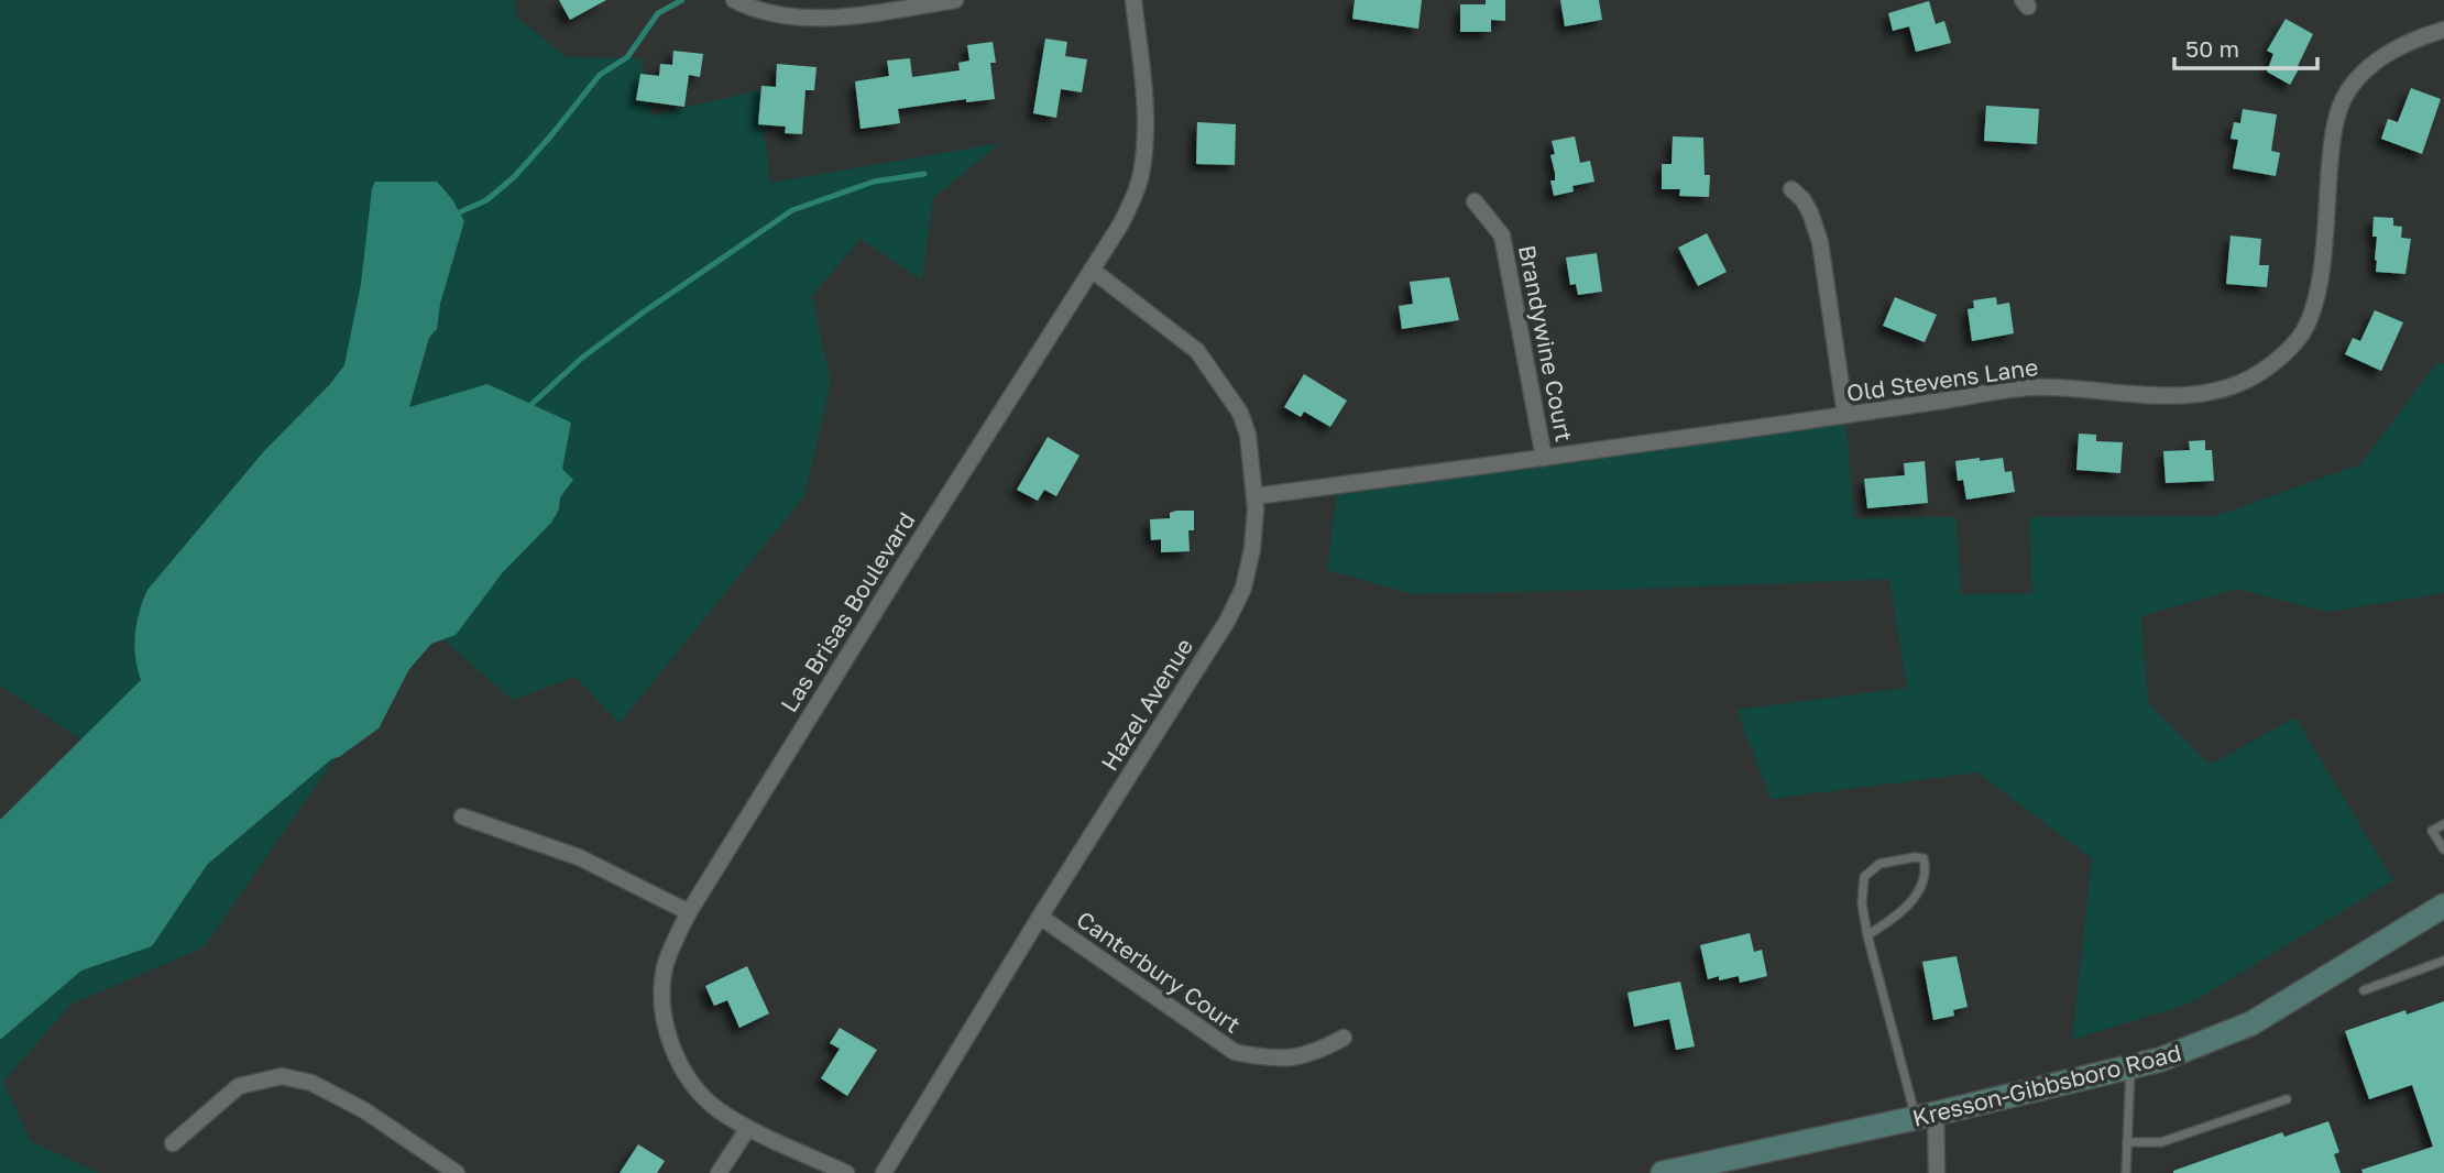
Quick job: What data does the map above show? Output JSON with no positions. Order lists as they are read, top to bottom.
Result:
{
  "streets": {
    "street": [
      "Brandywine Court",
      "Old Stevens Lane",
      "Las Brisas Boulevard",
      "Hazel Avenue",
      "Canterbury Court",
      "Kresson-Gibbsboro Road"
    ]
  },
  "crossings": [
    ["Brandywine Court", "Old Stevens Lane"],
    ["Old Stevens Lane", "Hazel Avenue"],
    ["Las Brisas Boulevard", "Hazel Avenue"],
    ["Hazel Avenue", "Canterbury Court"]
  ],
  "scale_bar": "50 m"
}
